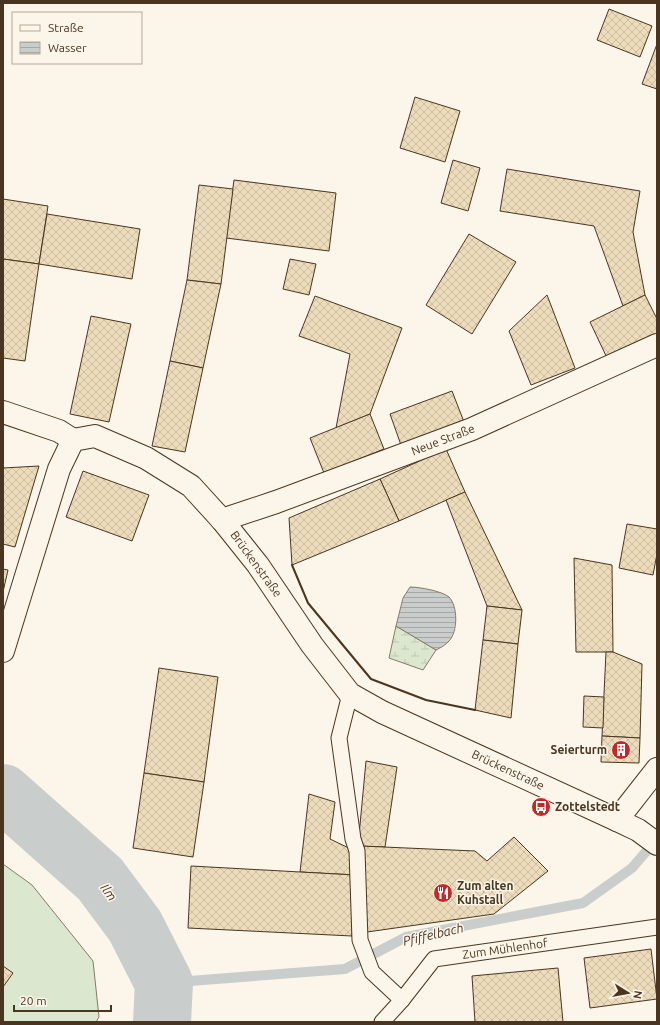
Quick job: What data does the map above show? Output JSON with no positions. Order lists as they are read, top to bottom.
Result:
{
  "streets": {
    "street": ["Neue Straße", "Brückenstraße"],
    "lane": ["Zum Mühlenhof"]
  },
  "crossings": [
    ["Neue Straße", "Brückenstraße"]
  ],
  "water": ["Ilm", "Pfiffelbach"],
  "places": {
    "building": ["Seierturm"],
    "bus stop": ["Zottelstedt"],
    "restaurant": ["Zum alten Kuhstall"]
  },
  "legend": ["Straße", "Wasser"],
  "scale_bar": "20 m",
  "north": "right"
}
